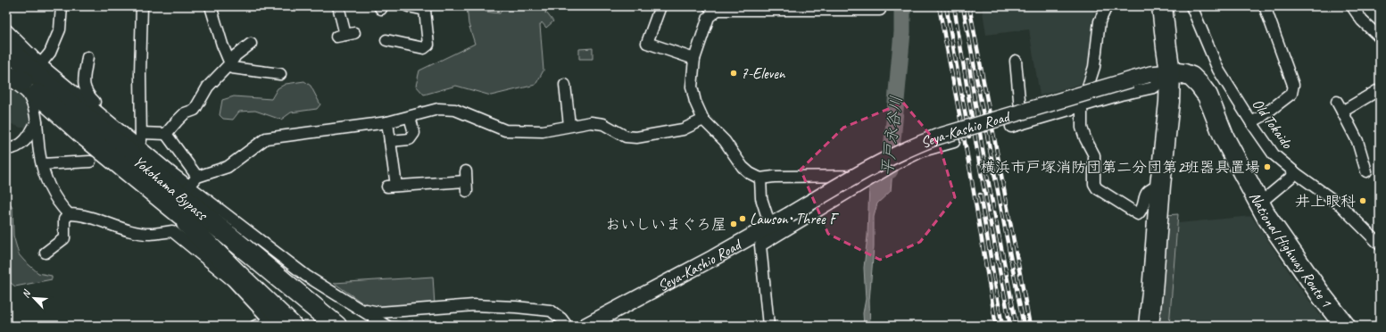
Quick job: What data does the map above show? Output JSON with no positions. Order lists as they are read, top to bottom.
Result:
{
  "streets": {
    "highway": ["Yokohama Bypass", "National Highway Route 1"],
    "main road": ["Seya-Kashio Road"],
    "street": ["Old Tokaido"]
  },
  "crossings": [
    ["Seya-Kashio Road", "National Highway Route 1"]
  ],
  "water": ["平戸永谷川"],
  "places": [
    "7-Eleven",
    "横浜市戸塚消防団第二分団第2班器具置場",
    "井上眼科",
    "Lawson･Three F",
    "おいしいまぐろ屋"
  ],
  "north": "top left"
}
